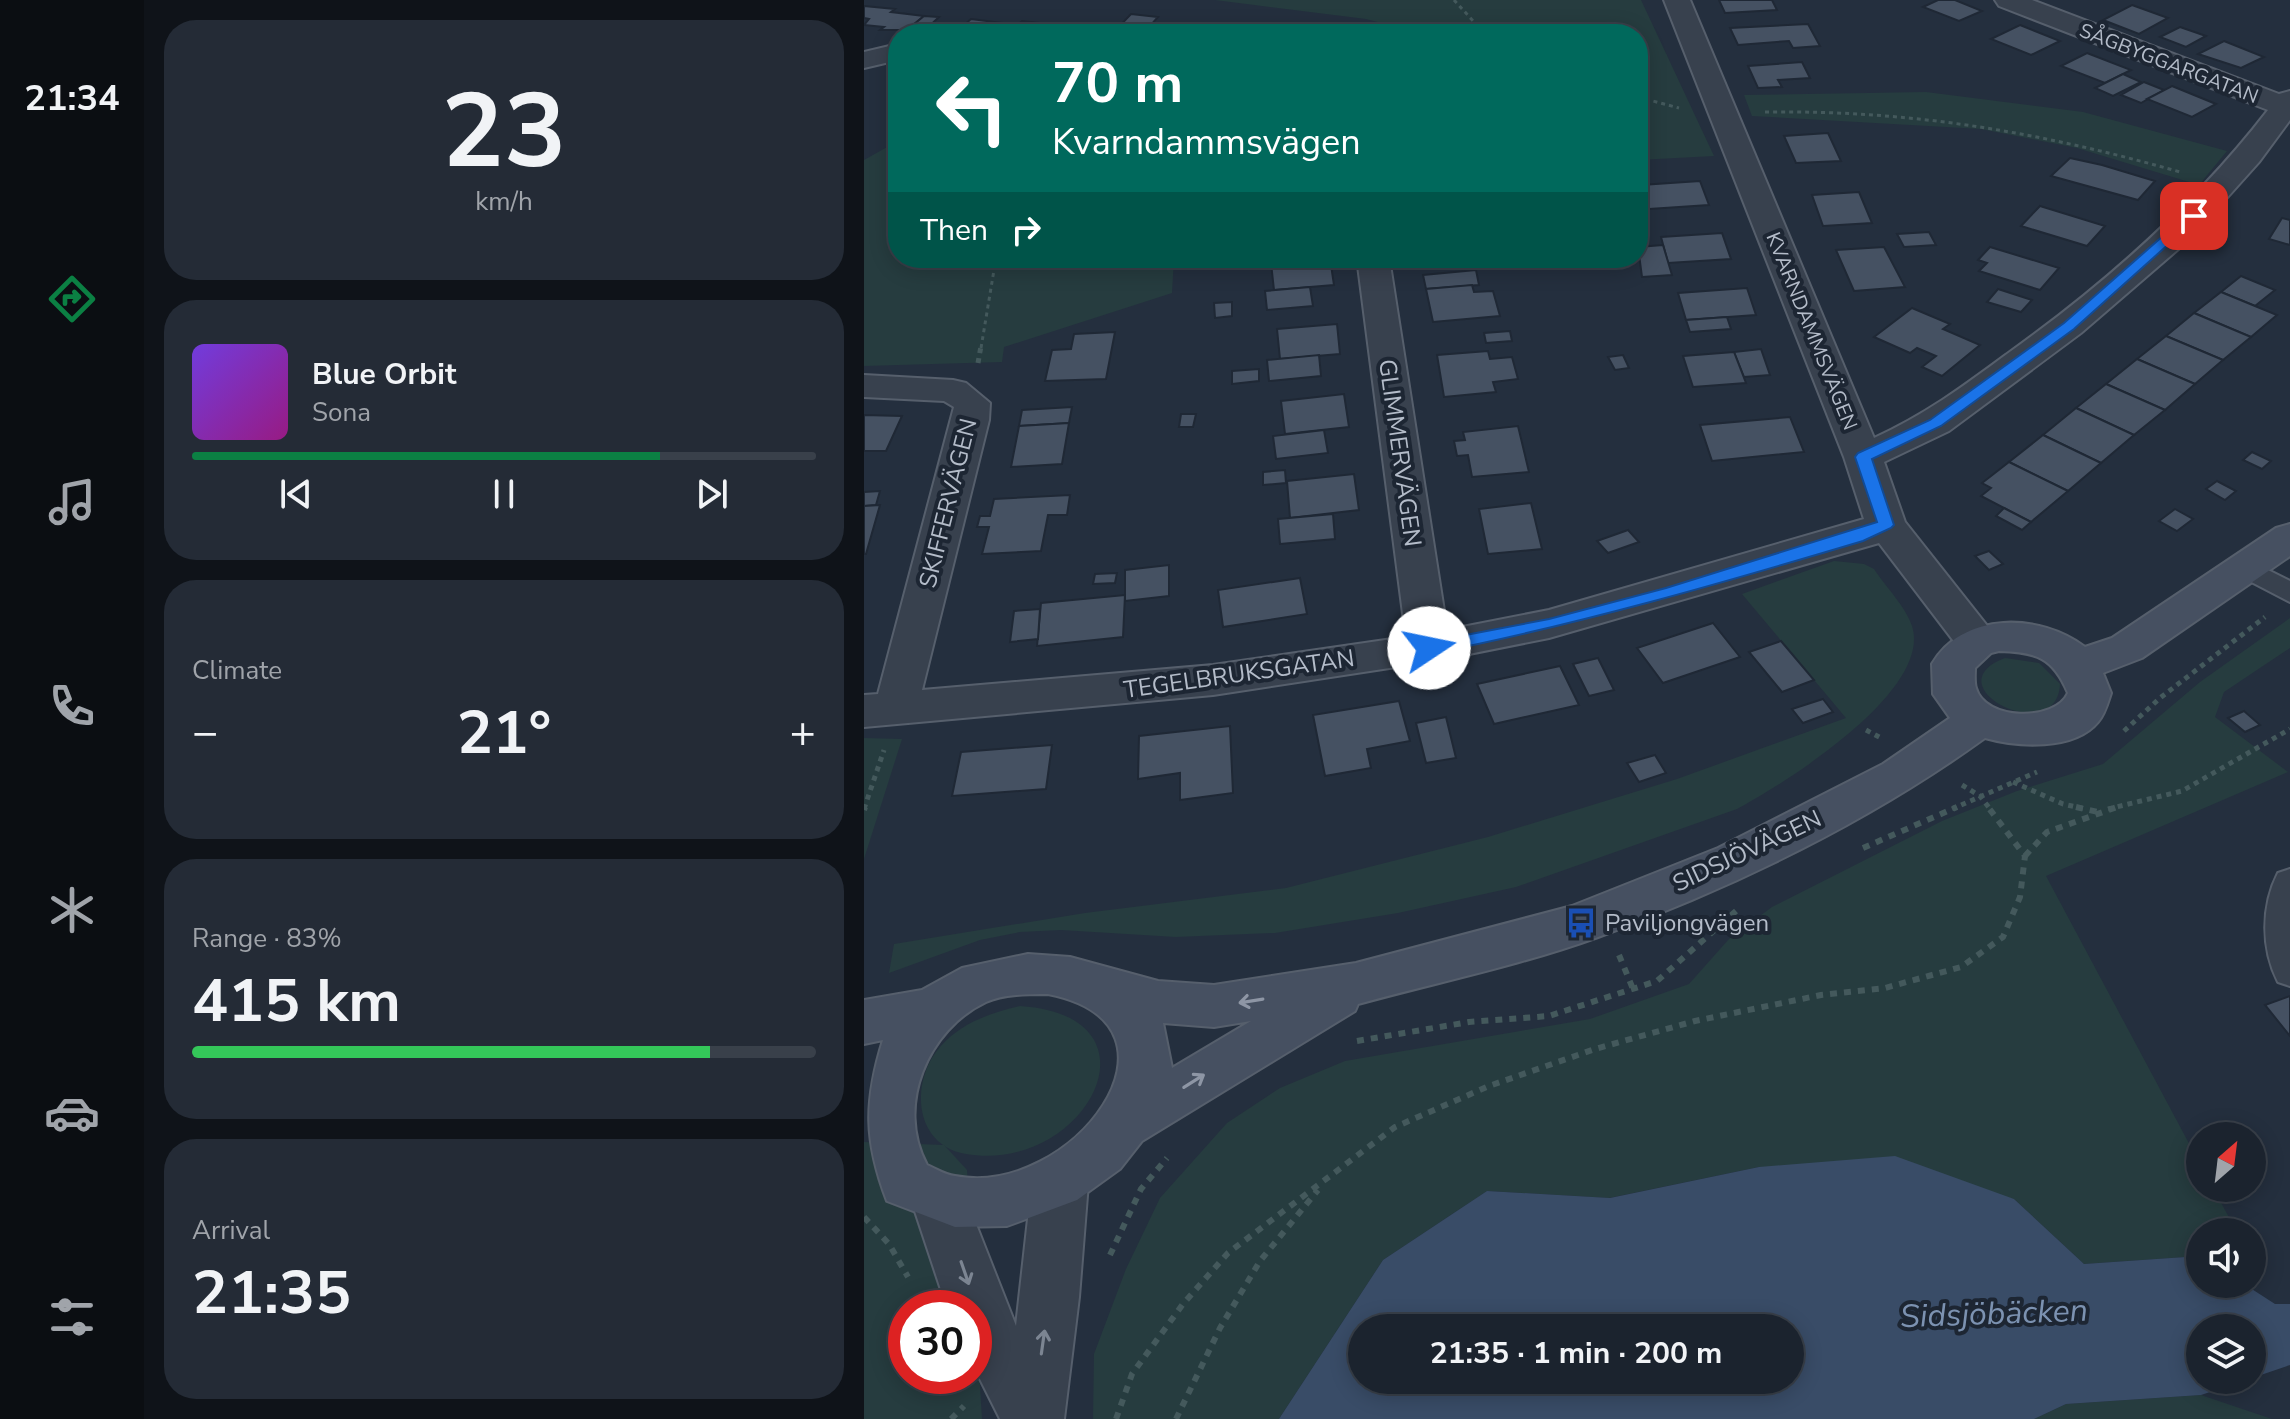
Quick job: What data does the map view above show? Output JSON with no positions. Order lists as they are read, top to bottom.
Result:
{
  "streets": {
    "main road": ["SIDSJÖVÄGEN"],
    "street": [
      "SÅGBYGGARGATAN",
      "KVARNDAMMSVÄGEN",
      "GLIMMERVÄGEN",
      "SKIFFERVÄGEN",
      "TEGELBRUKSGATAN"
    ]
  },
  "crossings": [
    ["KVARNDAMMSVÄGEN", "TEGELBRUKSGATAN"],
    ["KVARNDAMMSVÄGEN", "SIDSJÖVÄGEN"],
    ["GLIMMERVÄGEN", "TEGELBRUKSGATAN"],
    ["SKIFFERVÄGEN", "TEGELBRUKSGATAN"]
  ],
  "water": ["Sidsjöbäcken"],
  "places": {
    "bus stop": ["Paviljongvägen"]
  },
  "north": "top right",
  "page": {
    "tabs": "21:34",
    "tile": [
      ["23", "km/h"],
      "Climate",
      ["Range · 83%", "415 km"],
      ["Arrival", "21:35"]
    ],
    "turn": ["70 m", "Kvarndammsvägen"],
    "then": "Then",
    "song": ["Blue Orbit", "Sona"],
    "heat": ["−", "21°", "+"],
    "limit": "30",
    "trip": "21:35 · 1 min · 200 m"
  }
}
